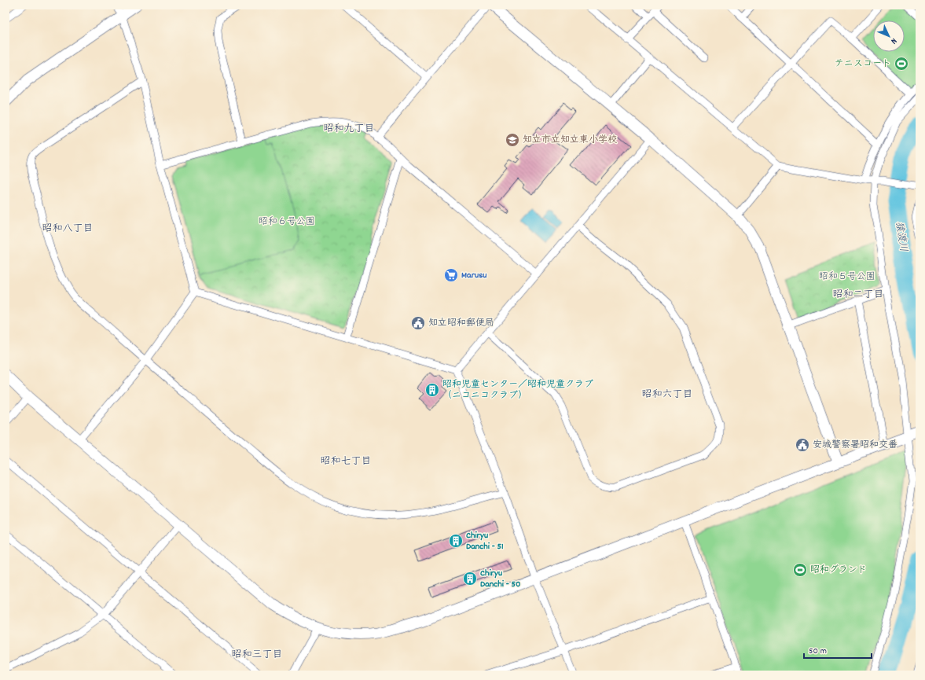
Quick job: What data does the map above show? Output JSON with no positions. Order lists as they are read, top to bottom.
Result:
{
  "districts": [
    "昭和九丁目",
    "昭和八丁目",
    "昭和二丁目",
    "昭和六丁目",
    "昭和七丁目",
    "昭和三丁目"
  ],
  "water": ["猿渡川"],
  "parks": ["昭和６号公園", "昭和５号公園"],
  "places": {
    "sports": ["テニスコート", "昭和グランド"],
    "school or university": ["知立市立知立東小学校"],
    "supermarket": ["Marusu"],
    "public building": ["知立昭和郵便局", "安城警察署昭和交番"],
    "building": ["昭和児童センター／昭和児童クラブ （ニコニコクラブ）", "Chiryu Danchi - 51", "Chiryu Danchi - 50"]
  },
  "scale_bar": "50 m",
  "north": "bottom right"
}
